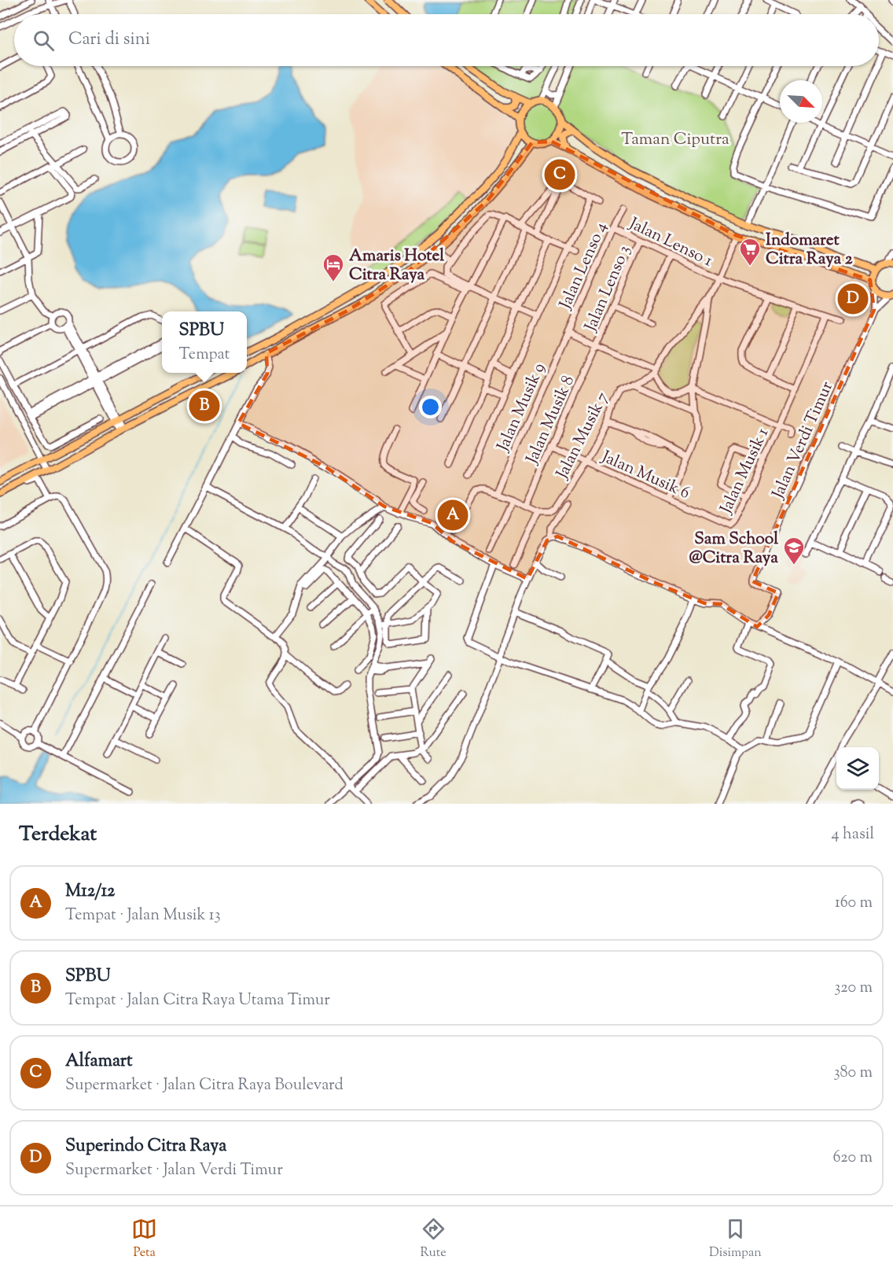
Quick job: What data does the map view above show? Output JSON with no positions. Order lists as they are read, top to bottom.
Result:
{
  "streets": {
    "street": [
      "Jalan Lenso 1",
      "Jalan Lenso 4",
      "Jalan Lenso 3",
      "Jalan Musik 9",
      "Jalan Musik 8",
      "Jalan Musik 7",
      "Jalan Verdi Timur",
      "Jalan Musik 1",
      "Jalan Musik 6"
    ]
  },
  "crossings": [
    ["Jalan Lenso 1", "Jalan Lenso 4"],
    ["Jalan Lenso 1", "Jalan Lenso 3"],
    ["Jalan Lenso 1", "Jalan Musik 1"],
    ["Jalan Lenso 4", "Jalan Musik 9"],
    ["Jalan Lenso 3", "Jalan Musik 8"],
    ["Jalan Musik 8", "Jalan Musik 6"],
    ["Jalan Musik 7", "Jalan Musik 6"],
    ["Jalan Musik 1", "Jalan Musik 6"]
  ],
  "parks": ["Taman Ciputra"],
  "places": {
    "supermarket": ["Indomaret Citra Raya 2"],
    "hotel": ["Amaris Hotel Citra Raya"],
    "school or university": ["Sam School @Citra Raya"]
  },
  "north": "bottom right",
  "page": {
    "search": "Cari di sini",
    "pins": [
      "C",
      "D",
      "B",
      "A"
    ],
    "popup": ["SPBU", "Tempat"],
    "heading": ["Terdekat", "4 hasil"],
    "list": [
      {
        "mark": "A",
        "name": "M12/12",
        "note": "Tempat · Jalan Musik 13",
        "value": "160 m"
      },
      {
        "mark": "B",
        "name": "SPBU",
        "note": "Tempat · Jalan Citra Raya Utama Timur",
        "value": "320 m"
      },
      {
        "mark": "C",
        "name": "Alfamart",
        "note": "Supermarket · Jalan Citra Raya Boulevard",
        "value": "380 m"
      },
      {
        "mark": "D",
        "name": "Superindo Citra Raya",
        "note": "Supermarket · Jalan Verdi Timur",
        "value": "620 m"
      }
    ],
    "nav": ["Peta", "Rute", "Disimpan"]
  }
}
